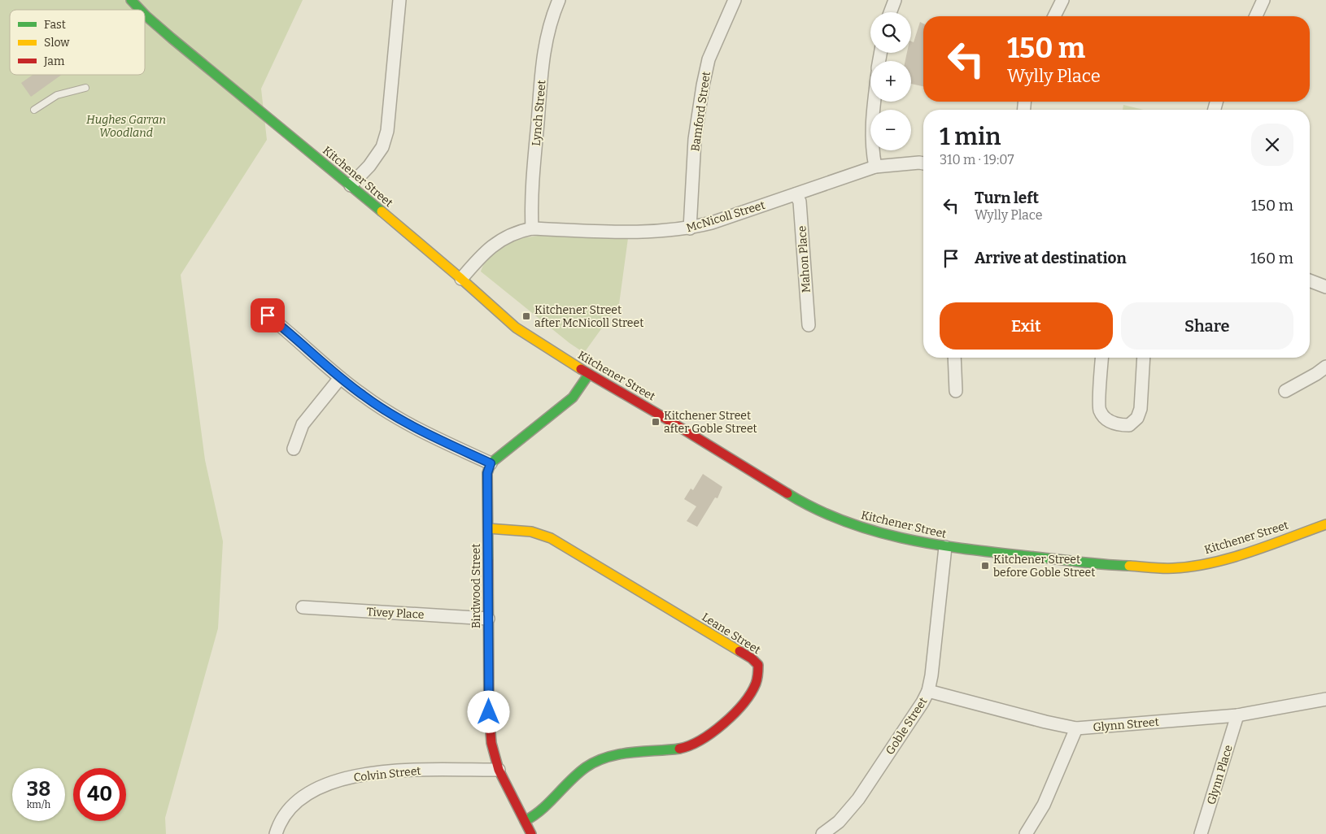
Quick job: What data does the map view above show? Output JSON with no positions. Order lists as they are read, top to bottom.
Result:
{
  "streets": {
    "street": [
      "Bamford Street",
      "Lynch Street",
      "Kitchener Street",
      "McNicoll Street",
      "Mahon Place",
      "Birdwood Street",
      "Tivey Place",
      "Leane Street",
      "Glynn Street",
      "Goble Street",
      "Colvin Street",
      "Glynn Place"
    ]
  },
  "crossings": [
    ["Bamford Street", "McNicoll Street"],
    ["Lynch Street", "McNicoll Street"],
    ["Kitchener Street", "McNicoll Street"],
    ["Kitchener Street", "Goble Street"],
    ["McNicoll Street", "Mahon Place"],
    ["Birdwood Street", "Tivey Place"],
    ["Birdwood Street", "Leane Street"],
    ["Birdwood Street", "Colvin Street"],
    ["Glynn Street", "Goble Street"],
    ["Glynn Street", "Glynn Place"]
  ],
  "parks": ["Hughes Garran Woodland"],
  "places": {
    "transit": ["Kitchener Street after McNicoll Street", "Kitchener Street after Goble Street", "Kitchener Street before Goble Street"]
  },
  "legend": ["Fast", "Slow", "Jam"],
  "page": {
    "map_buttons": ["+", "−"],
    "turn": ["150 m", "Wylly Place"],
    "heading": ["1 min", "310 m · 19:07"],
    "list": [
      {
        "name": "Turn left",
        "note": "Wylly Place",
        "value": "150 m"
      },
      {
        "name": "Arrive at destination",
        "value": "160 m"
      }
    ],
    "buttons": ["Exit", "Share"],
    "speed": "38 km/h",
    "limit": "40"
  }
}
